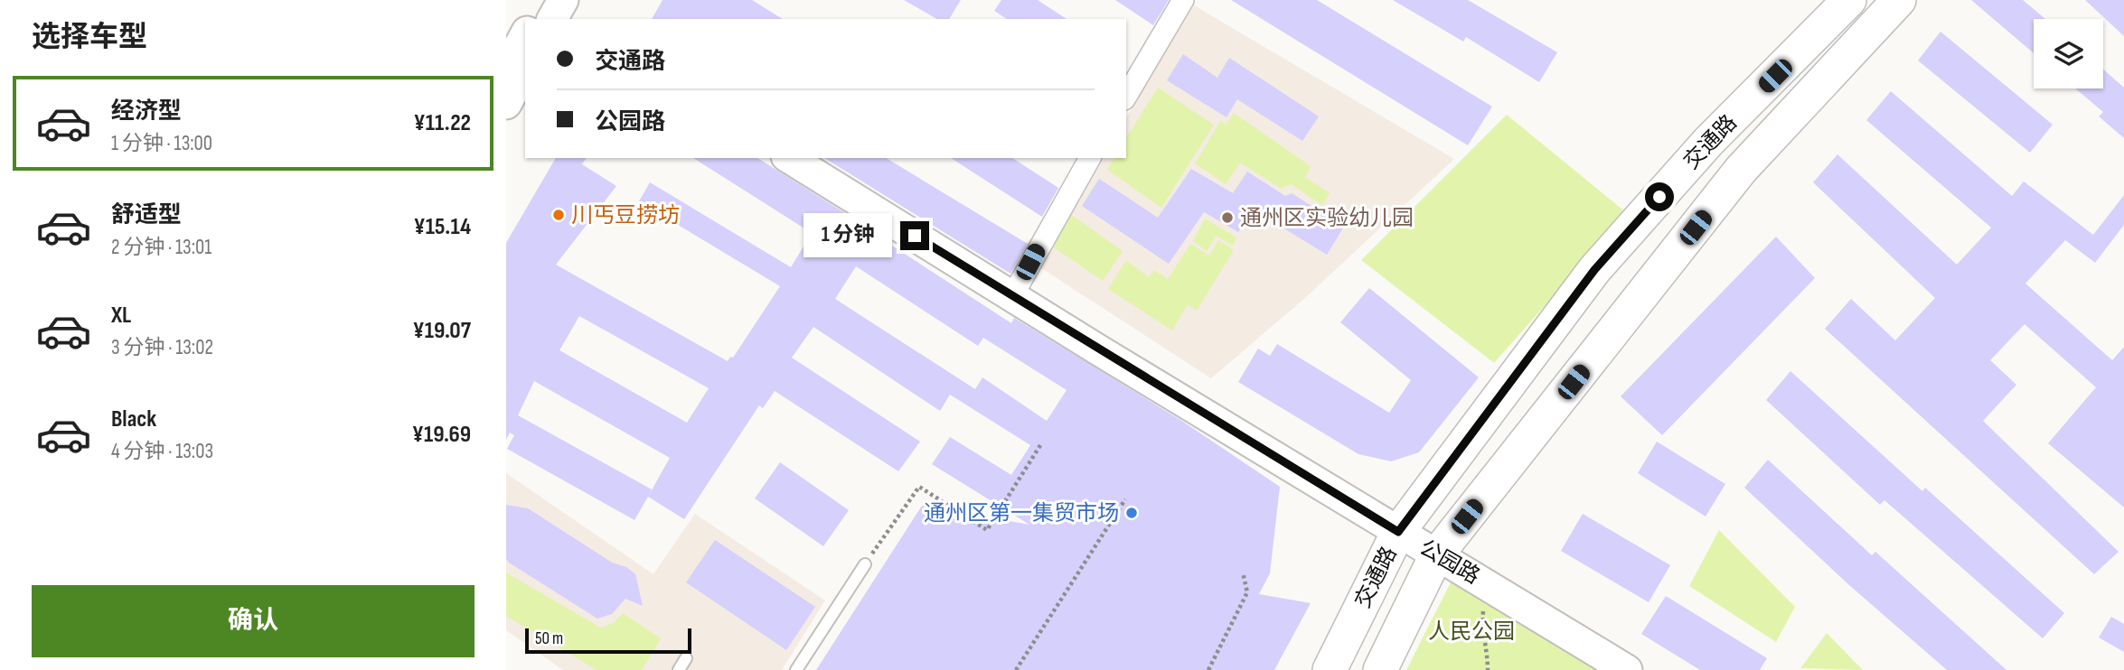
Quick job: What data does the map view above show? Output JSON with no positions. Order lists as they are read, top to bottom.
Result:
{
  "streets": {
    "main road": ["交通路"],
    "street": ["公园路"]
  },
  "crossings": [
    ["交通路", "公园路"]
  ],
  "parks": ["人民公园"],
  "places": ["川丐豆捞坊", "通州区实验幼儿园", "通州区第一集贸市场"],
  "scale_bar": "50 m",
  "page": {
    "heading": "选择车型",
    "banner": ["交通路", "公园路"],
    "list": [
      {
        "name": "经济型",
        "note": "1 分钟 · 13:00",
        "value": "¥11.22"
      },
      {
        "name": "舒适型",
        "note": "2 分钟 · 13:01",
        "value": "¥15.14"
      },
      {
        "name": "XL",
        "note": "3 分钟 · 13:02",
        "value": "¥19.07"
      },
      {
        "name": "Black",
        "note": "4 分钟 · 13:03",
        "value": "¥19.69"
      }
    ],
    "bubble": "1 分钟",
    "buttons": "确认",
    "scale": "50 m"
  }
}
